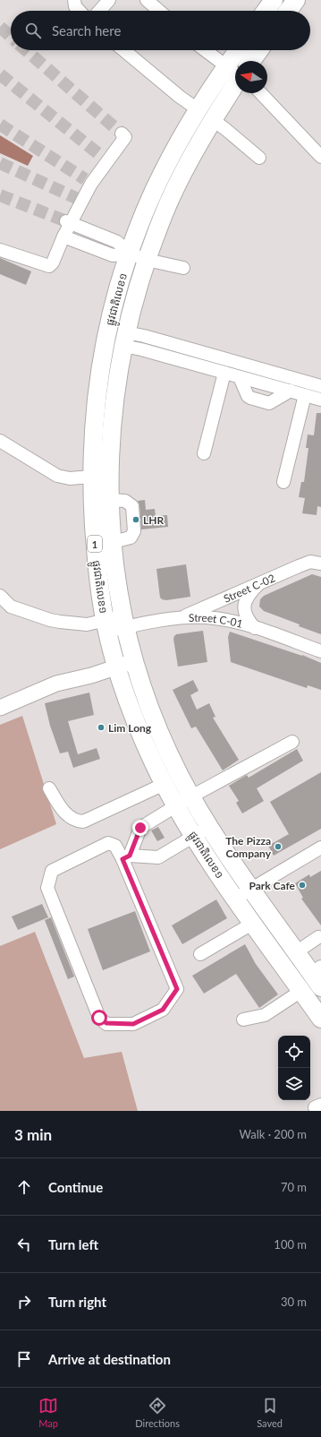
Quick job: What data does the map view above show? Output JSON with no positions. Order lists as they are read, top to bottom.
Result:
{
  "streets": {
    "highway": ["ផ្លូវជាតិលេខ១", "1"],
    "street": ["Street C-02", "Street C-01"]
  },
  "crossings": [
    ["ផ្លូវជាតិលេខ១", "Street C-01"],
    ["Street C-02", "Street C-01"]
  ],
  "places": [
    "LHR",
    "Lim Long",
    "The Pizza Company",
    "Park Cafe"
  ],
  "north": "left",
  "page": {
    "search": "Search here",
    "heading": ["3 min", "Walk · 200 m"],
    "list": [
      ["Continue", "70 m"],
      ["Turn left", "100 m"],
      ["Turn right", "30 m"],
      "Arrive at destination"
    ],
    "nav": ["Map", "Directions", "Saved"]
  }
}
